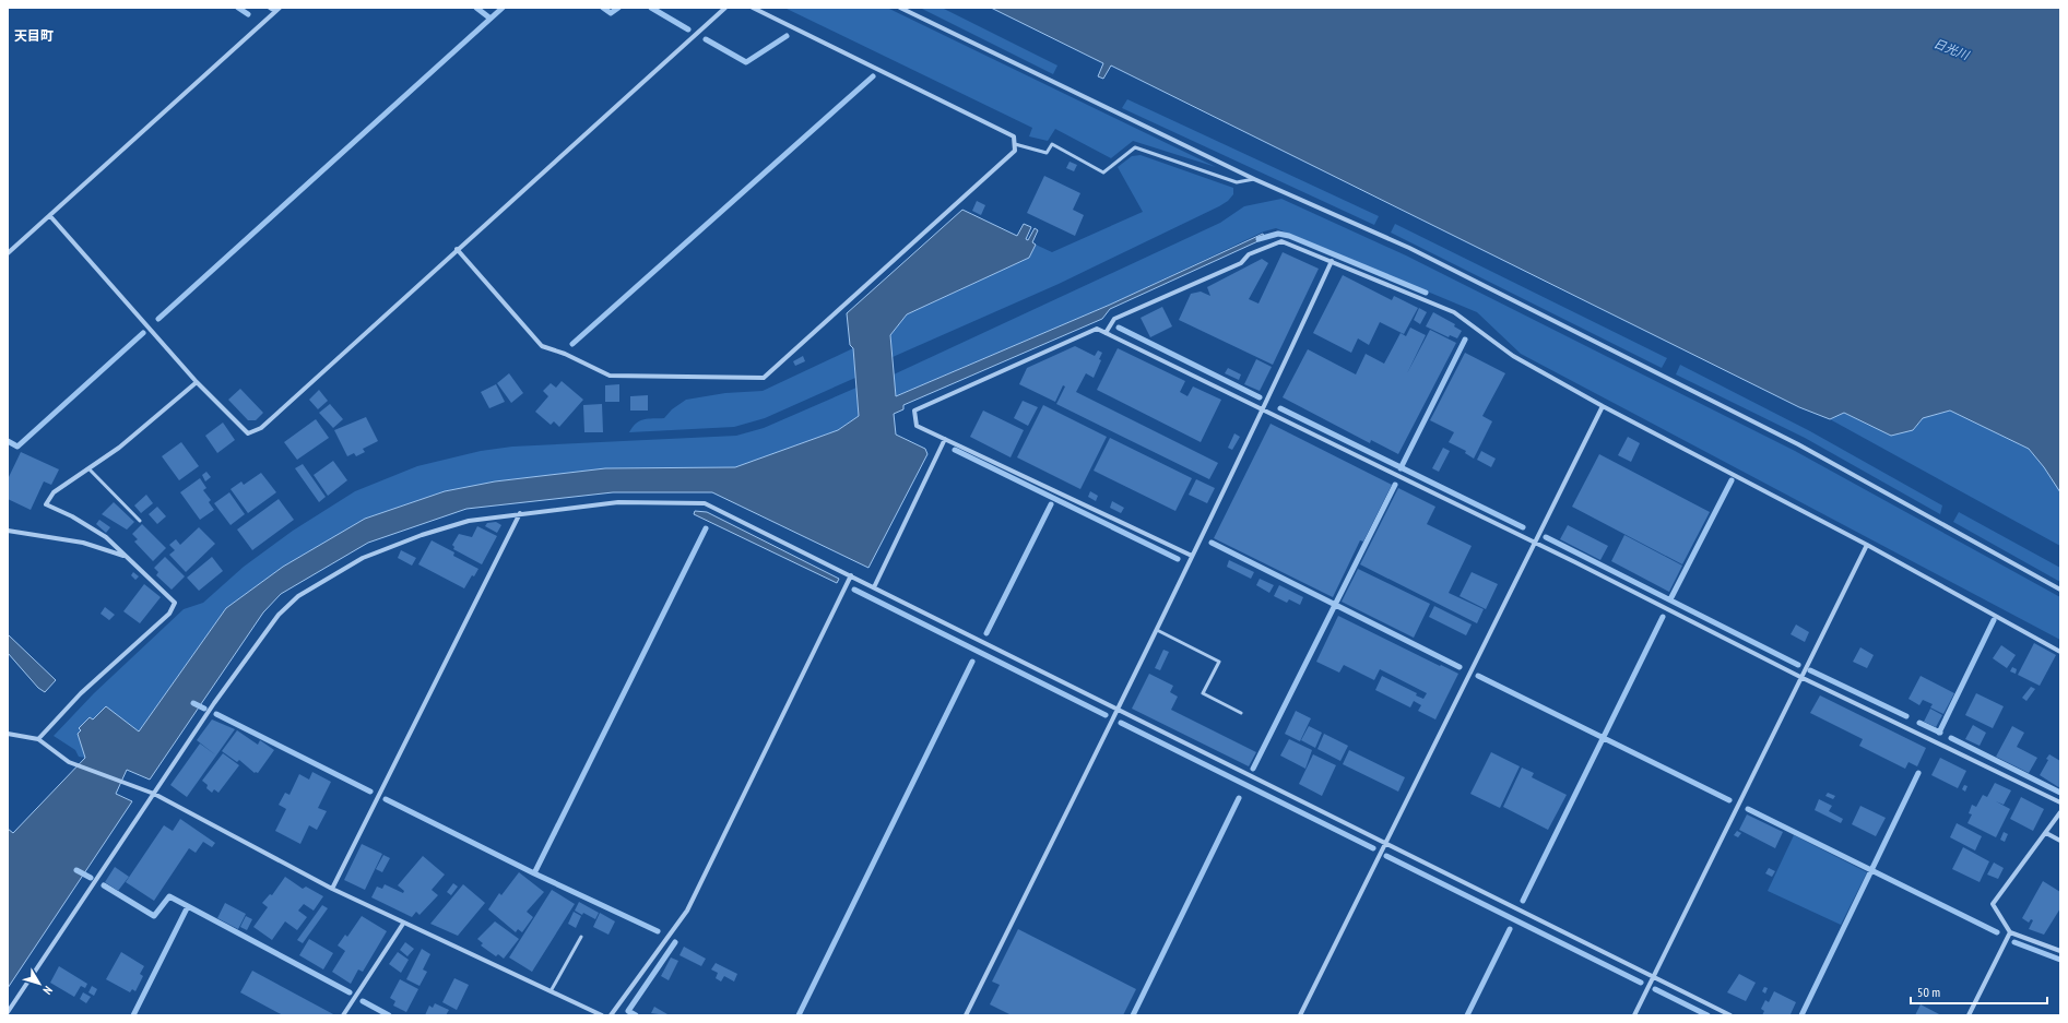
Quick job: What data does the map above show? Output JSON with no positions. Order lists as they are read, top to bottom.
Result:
{
  "districts": ["天目町"],
  "water": ["日光川"],
  "scale_bar": "50 m",
  "north": "bottom right"
}
